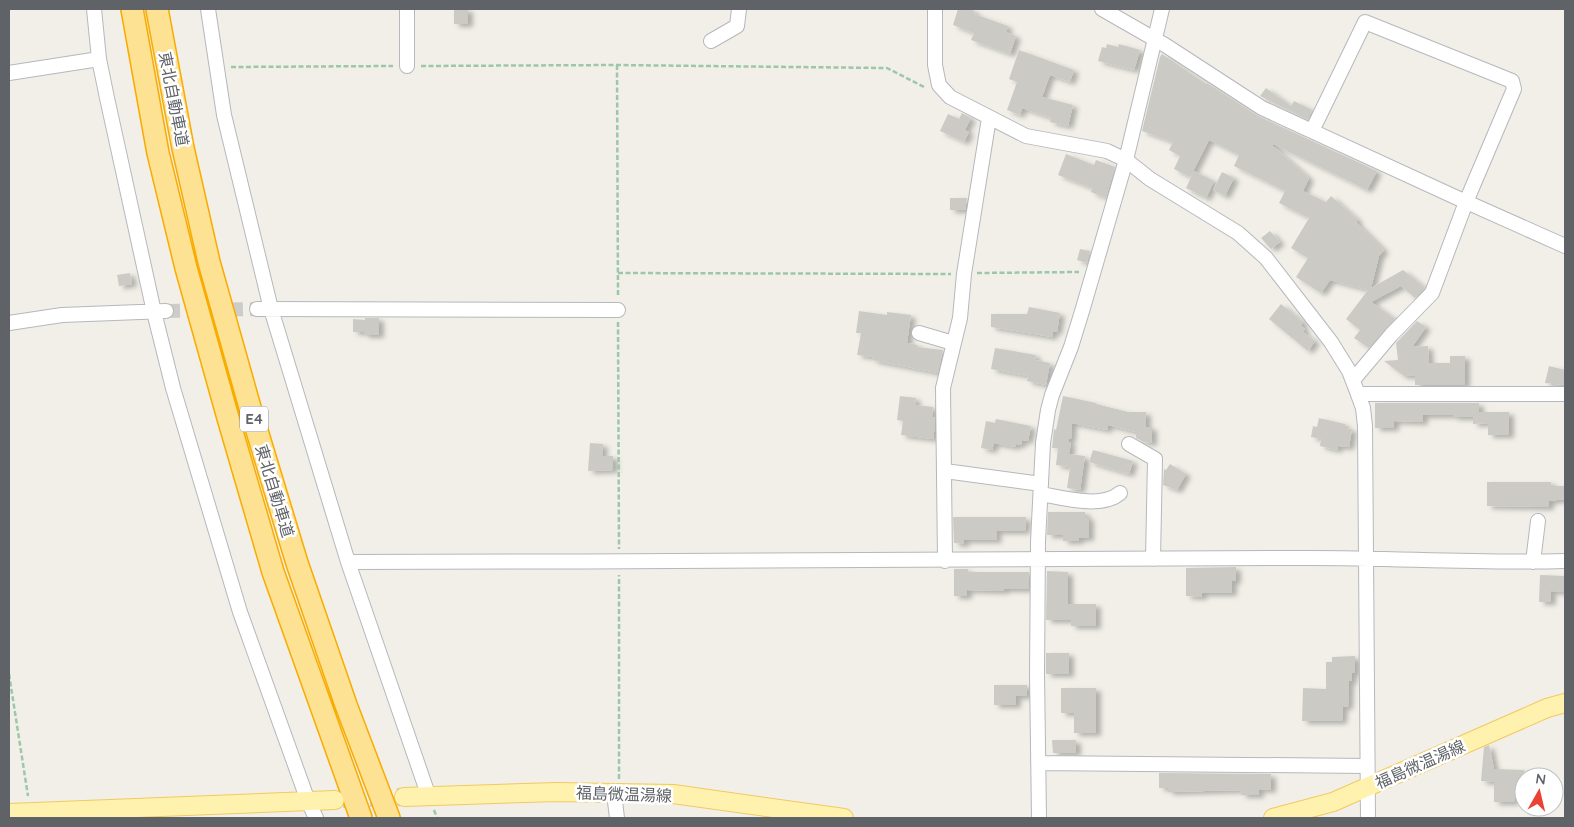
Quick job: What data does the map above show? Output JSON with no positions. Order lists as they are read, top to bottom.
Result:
{
  "streets": {
    "highway": ["東北自動車道", "E4"],
    "main road": ["福島微温湯線"]
  },
  "north": "top"
}
